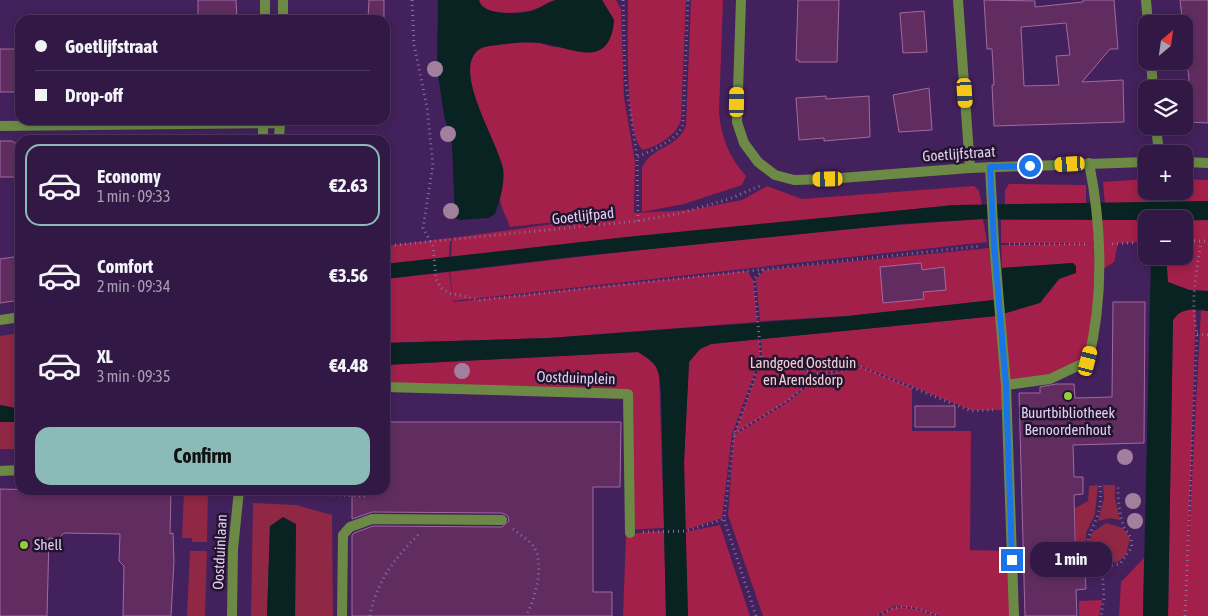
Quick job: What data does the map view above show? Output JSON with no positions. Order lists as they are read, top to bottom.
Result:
{
  "streets": {
    "street": ["Goetlijfstraat", "Oostduinplein", "Oostduinlaan"],
    "path": ["Goetlijfpad"]
  },
  "crossings": [
    ["Goetlijfstraat", "Goetlijfpad"]
  ],
  "parks": ["Landgoed Oostduin en Arendsdorp"],
  "places": ["Buurtbibliotheek Benoordenhout", "Shell"],
  "north": "top right",
  "page": {
    "map_buttons": ["+", "−"],
    "banner": ["Goetlijfstraat", "Drop-off"],
    "list": [
      {
        "name": "Economy",
        "note": "1 min · 09:33",
        "value": "€2.63"
      },
      {
        "name": "Comfort",
        "note": "2 min · 09:34",
        "value": "€3.56"
      },
      {
        "name": "XL",
        "note": "3 min · 09:35",
        "value": "€4.48"
      }
    ],
    "buttons": "Confirm",
    "bubble": "1 min"
  }
}
